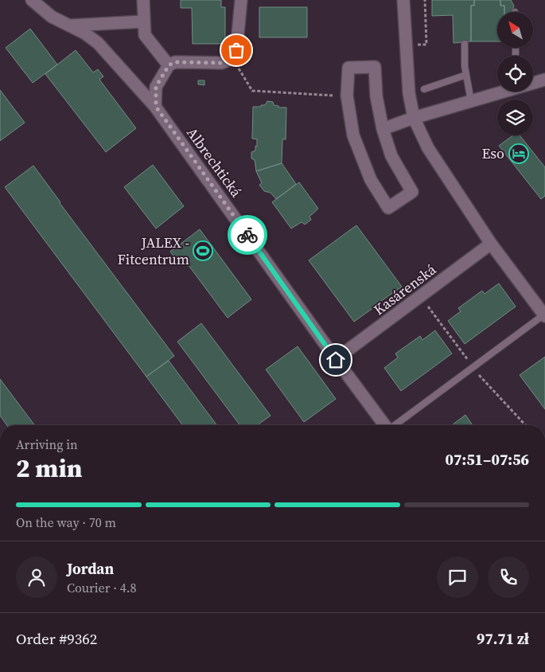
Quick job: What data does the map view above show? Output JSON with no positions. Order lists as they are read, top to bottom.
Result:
{
  "streets": {
    "street": ["Albrechtická", "Kasárenská"]
  },
  "crossings": [
    ["Albrechtická", "Kasárenská"]
  ],
  "places": {
    "hotel": ["Eso"],
    "sports": ["JALEX - Fitcentrum"]
  },
  "north": "top left",
  "page": {
    "heading": ["2 min", "Arriving in", "07:51–07:56"],
    "panel": [
      "Jordan",
      "Courier · 4.8",
      "Order #9362",
      "97.71 zł"
    ],
    "bar": "On the way · 70 m"
  }
}
